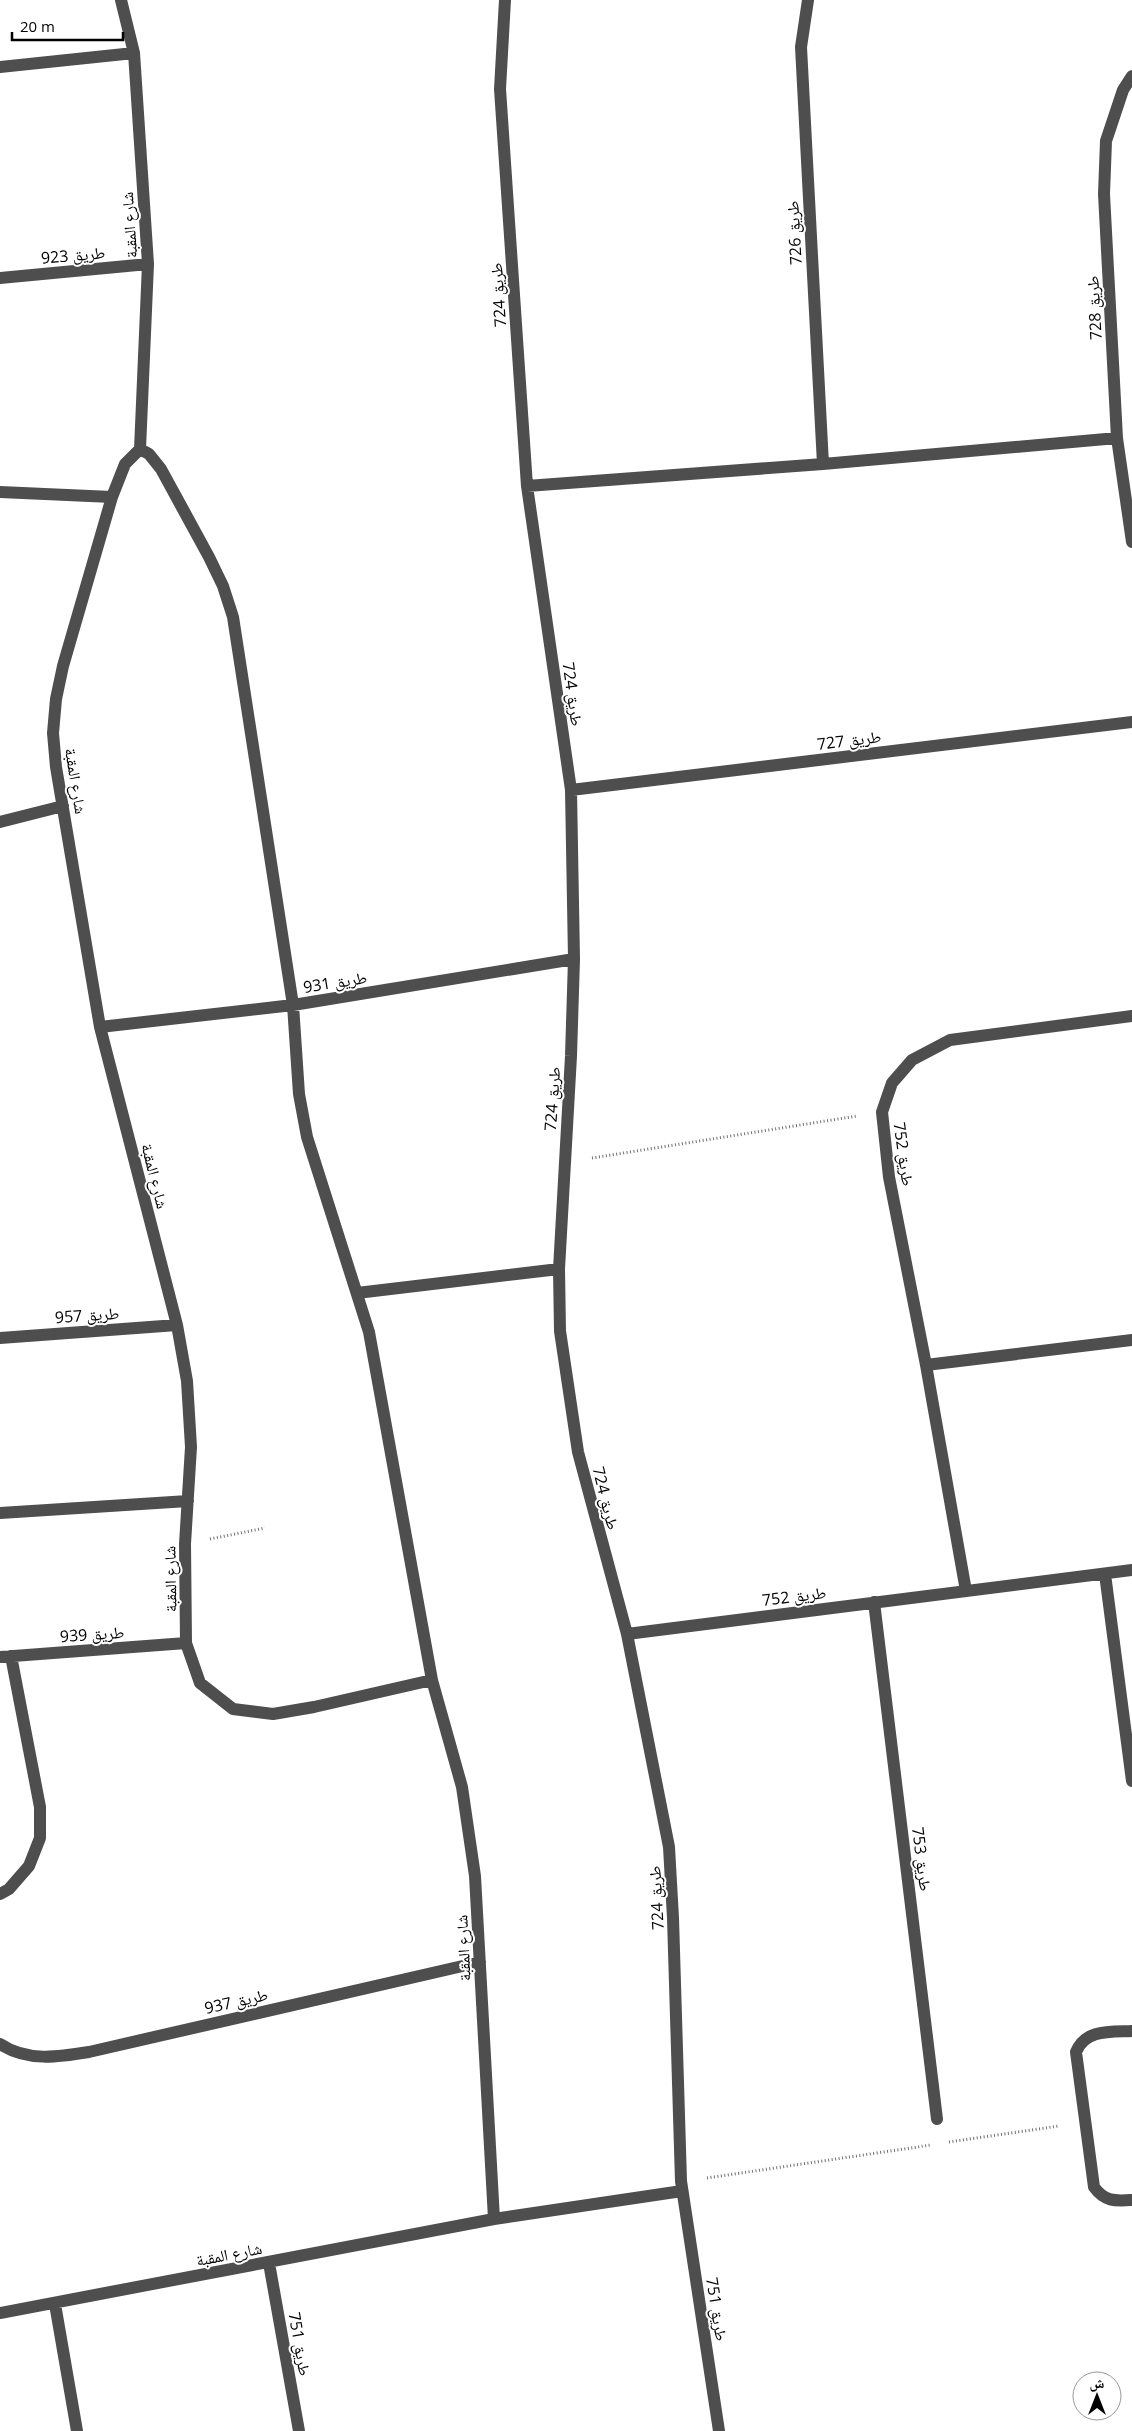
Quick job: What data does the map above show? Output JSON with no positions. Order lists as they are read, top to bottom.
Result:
{
  "streets": {
    "street": [
      "شارع المقبة",
      "طريق 726",
      "طريق 923",
      "طريق 724",
      "طريق 728",
      "طريق 727",
      "طريق 931",
      "طريق 752",
      "طريق 957",
      "طريق 939",
      "طريق 753",
      "طريق 937",
      "طريق 751"
    ]
  },
  "crossings": [
    ["شارع المقبة", "طريق 923"],
    ["شارع المقبة", "طريق 724"],
    ["شارع المقبة", "طريق 931"],
    ["شارع المقبة", "طريق 957"],
    ["شارع المقبة", "طريق 939"],
    ["شارع المقبة", "طريق 937"],
    ["شارع المقبة", "طريق 751"],
    ["طريق 724", "طريق 727"],
    ["طريق 724", "طريق 931"],
    ["طريق 724", "طريق 752"],
    ["طريق 724", "طريق 751"],
    ["طريق 752", "طريق 753"]
  ],
  "scale_bar": "20 m",
  "north": "top"
}
